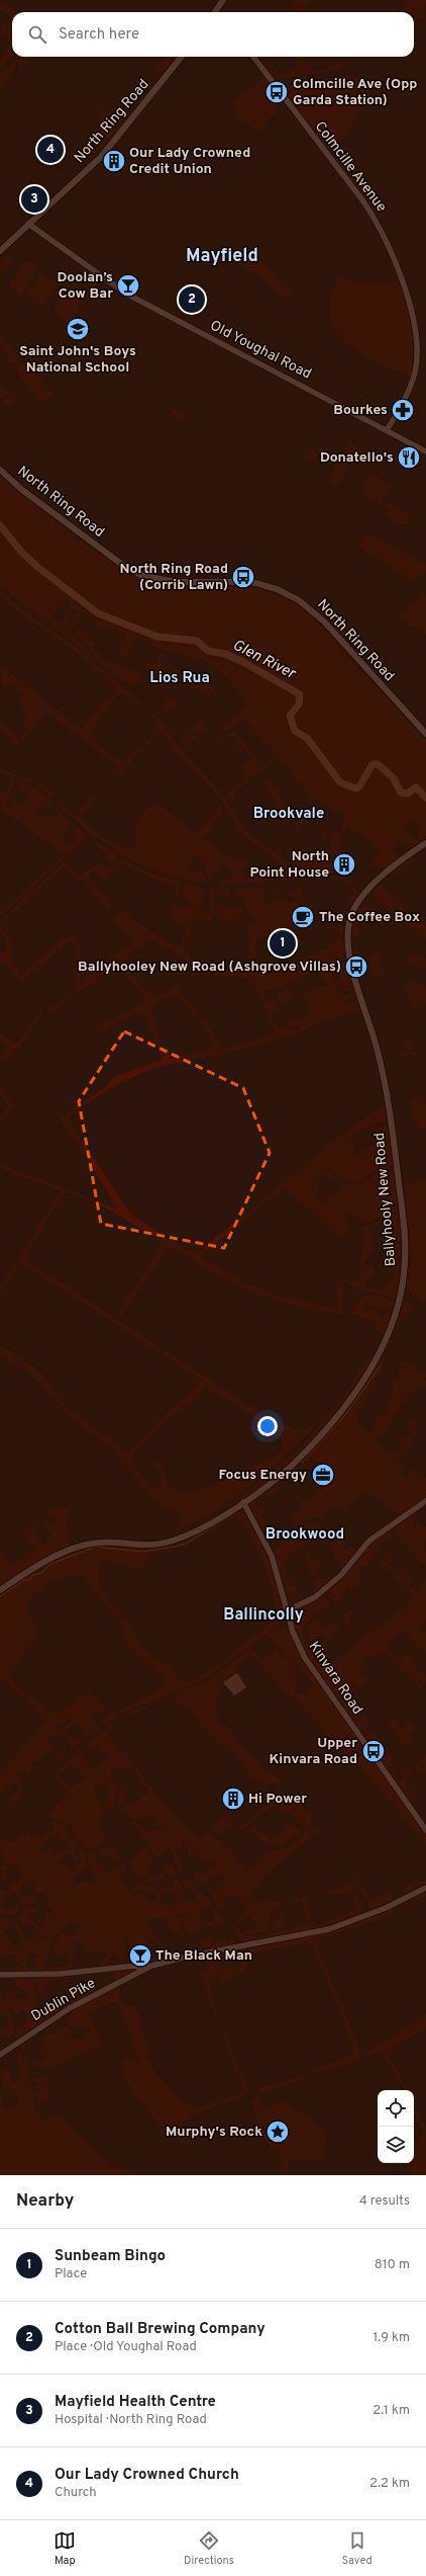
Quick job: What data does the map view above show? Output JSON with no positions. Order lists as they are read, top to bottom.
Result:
{
  "streets": {
    "main road": ["North Ring Road", "Ballyhooly New Road"],
    "street": [
      "Colmcille Avenue",
      "Old Youghal Road",
      "Kinvara Road",
      "Dublin Pike"
    ]
  },
  "crossings": [
    ["North Ring Road", "Old Youghal Road"],
    ["Colmcille Avenue", "Old Youghal Road"],
    ["Ballyhooly New Road", "Kinvara Road"]
  ],
  "districts": [
    "Mayfield",
    "Lios Rua",
    "Brookvale",
    "Brookwood",
    "Ballincolly"
  ],
  "water": ["Glen River"],
  "places": {
    "bus stop": [
      "Colmcille Ave (Opp Garda Station)",
      "North Ring Road (Corrib Lawn)",
      "Ballyhooley New Road (Ashgrove Villas)",
      "Upper Kinvara Road"
    ],
    "building": ["Our Lady Crowned Credit Union", "North Point House", "Hi Power"],
    "bar": ["Doolan’s Cow Bar", "The Black Man"],
    "school or university": ["Saint John's Boys National School"],
    "pharmacy": ["Bourkes"],
    "restaurant": ["Donatello's"],
    "cafe": ["The Coffee Box"],
    "office": ["Focus Energy"],
    "place": ["Murphy's Rock"]
  },
  "page": {
    "search": "Search here",
    "pins": [
      "4",
      "3",
      "2",
      "1"
    ],
    "heading": ["Nearby", "4 results"],
    "list": [
      {
        "mark": "1",
        "name": "Sunbeam Bingo",
        "note": "Place",
        "value": "810 m"
      },
      {
        "mark": "2",
        "name": "Cotton Ball Brewing Company",
        "note": "Place · Old Youghal Road",
        "value": "1.9 km"
      },
      {
        "mark": "3",
        "name": "Mayfield Health Centre",
        "note": "Hospital · North Ring Road",
        "value": "2.1 km"
      },
      {
        "mark": "4",
        "name": "Our Lady Crowned Church",
        "note": "Church",
        "value": "2.2 km"
      }
    ],
    "nav": ["Map", "Directions", "Saved"]
  }
}
